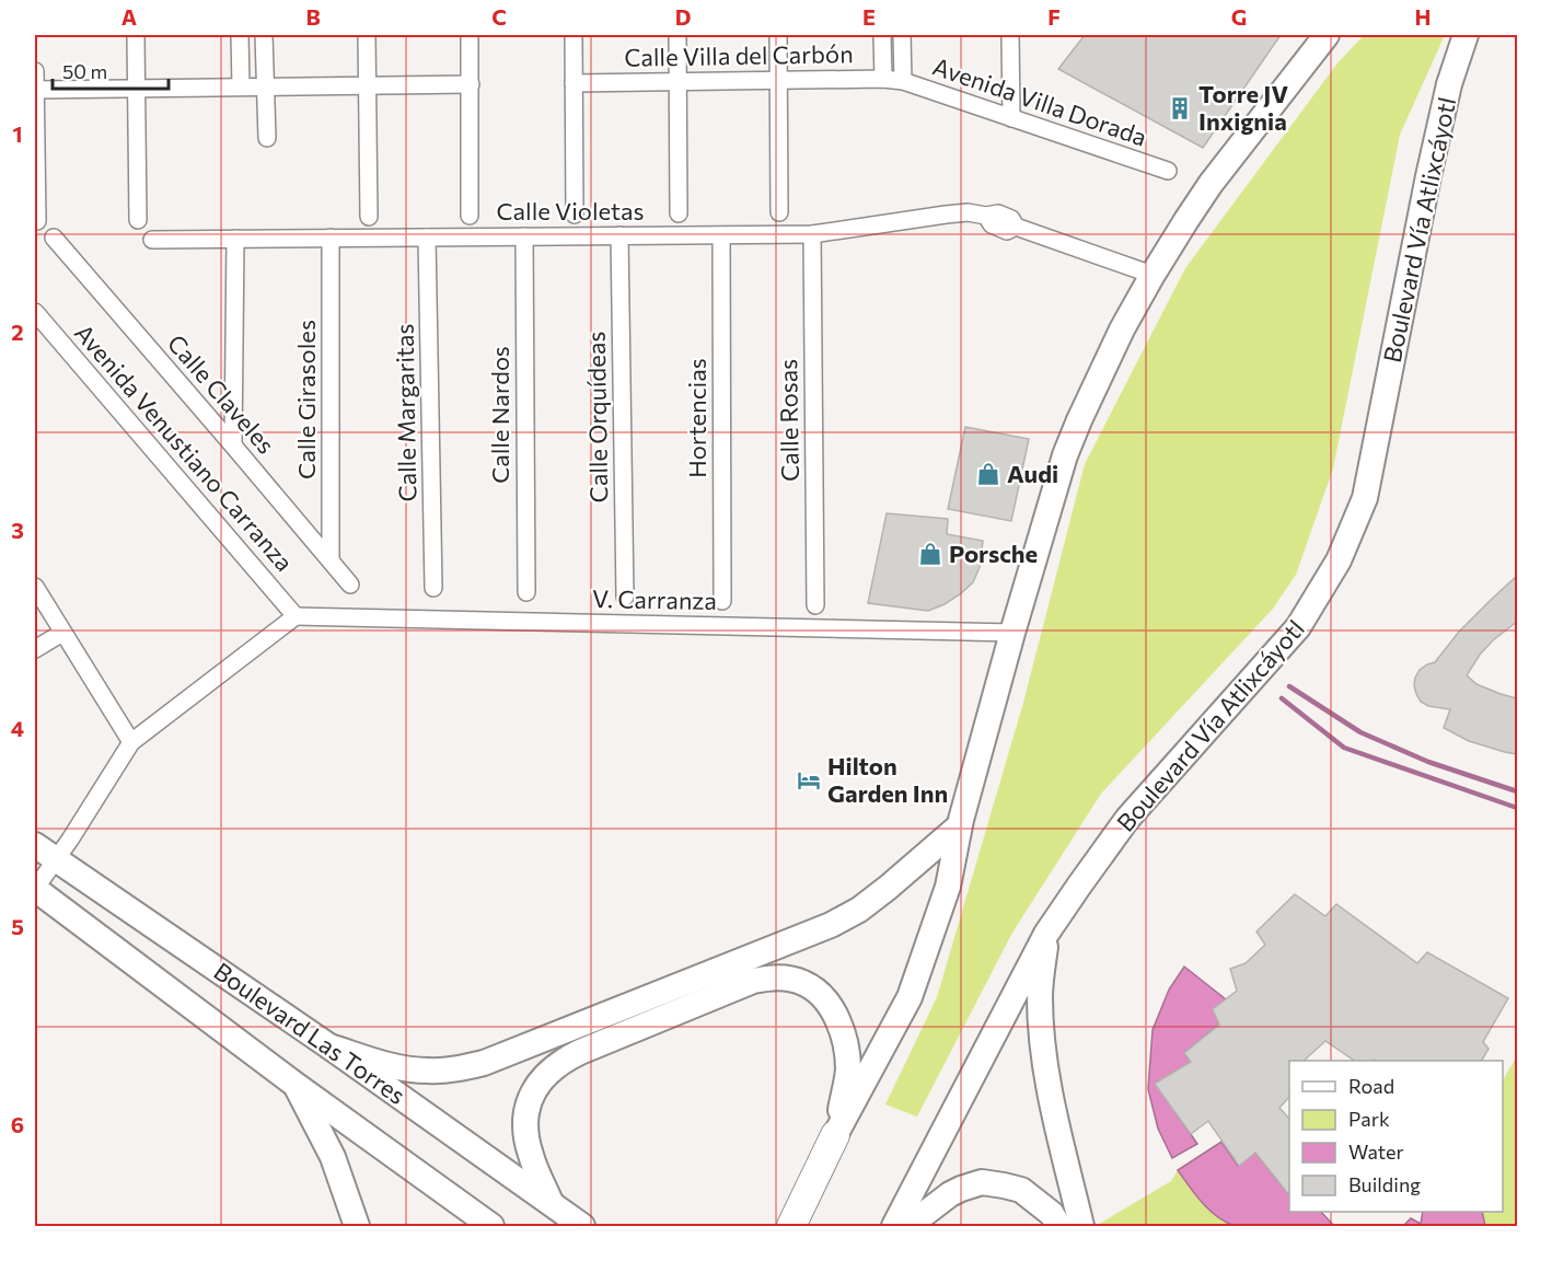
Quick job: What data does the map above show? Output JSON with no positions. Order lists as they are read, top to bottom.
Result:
{
  "streets": {
    "main road": ["Boulevard Vía Atlixcáyotl", "Boulevard Las Torres"],
    "street": [
      "Calle Villa del Carbón",
      "Avenida Villa Dorada",
      "Calle Violetas",
      "Calle Claveles",
      "Calle Girasoles",
      "Calle Margaritas",
      "Calle Nardos",
      "Calle Orquídeas",
      "Hortencias",
      "Calle Rosas",
      "Avenida Venustiano Carranza",
      "V. Carranza"
    ]
  },
  "crossings": [
    ["Calle Villa del Carbón", "Avenida Villa Dorada"],
    ["Calle Violetas", "Calle Girasoles"],
    ["Calle Violetas", "Calle Margaritas"],
    ["Calle Violetas", "Calle Nardos"],
    ["Calle Violetas", "Calle Orquídeas"],
    ["Calle Violetas", "Hortencias"],
    ["Calle Violetas", "Calle Rosas"],
    ["Calle Claveles", "Calle Girasoles"],
    ["Avenida Venustiano Carranza", "V. Carranza"]
  ],
  "places": {
    "building": ["Torre JV Inxignia"],
    "shop": ["Audi", "Porsche"],
    "hotel": ["Hilton Garden Inn"]
  },
  "legend": [
    "Road",
    "Park",
    "Water",
    "Building"
  ],
  "scale_bar": "50 m",
  "grid": {
    "columns": [
      "A",
      "B",
      "C",
      "D",
      "E",
      "F",
      "G",
      "H"
    ],
    "rows": [
      "1",
      "2",
      "3",
      "4",
      "5",
      "6"
    ]
  }
}
